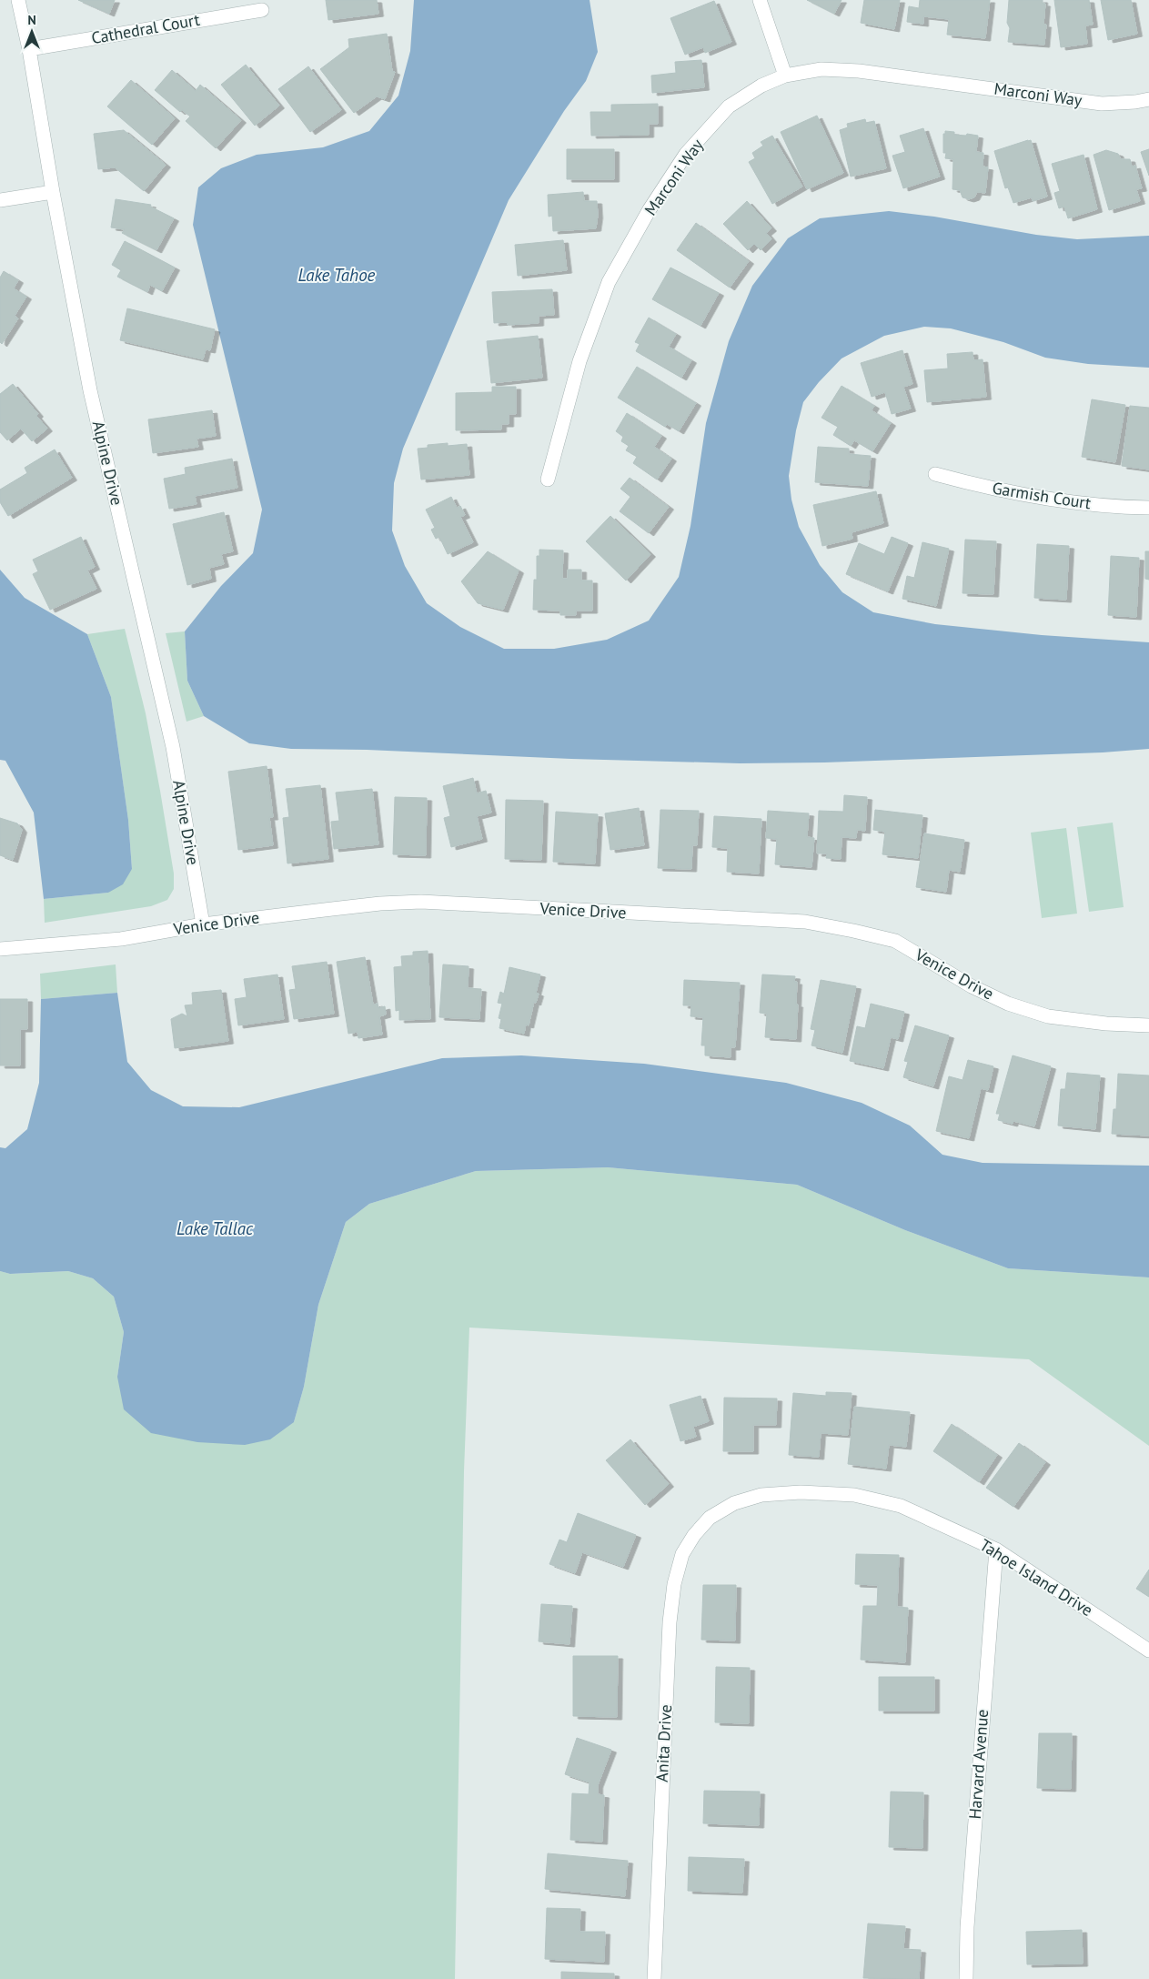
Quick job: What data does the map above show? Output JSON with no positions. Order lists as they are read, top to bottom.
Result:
{
  "streets": {
    "street": [
      "Cathedral Court",
      "Marconi Way",
      "Alpine Drive",
      "Garmish Court",
      "Venice Drive",
      "Tahoe Island Drive",
      "Anita Drive",
      "Harvard Avenue"
    ]
  },
  "crossings": [
    ["Cathedral Court", "Alpine Drive"],
    ["Alpine Drive", "Venice Drive"],
    ["Tahoe Island Drive", "Anita Drive"],
    ["Tahoe Island Drive", "Harvard Avenue"]
  ],
  "water": ["Lake Tahoe", "Lake Tallac"],
  "north": "top"
}
